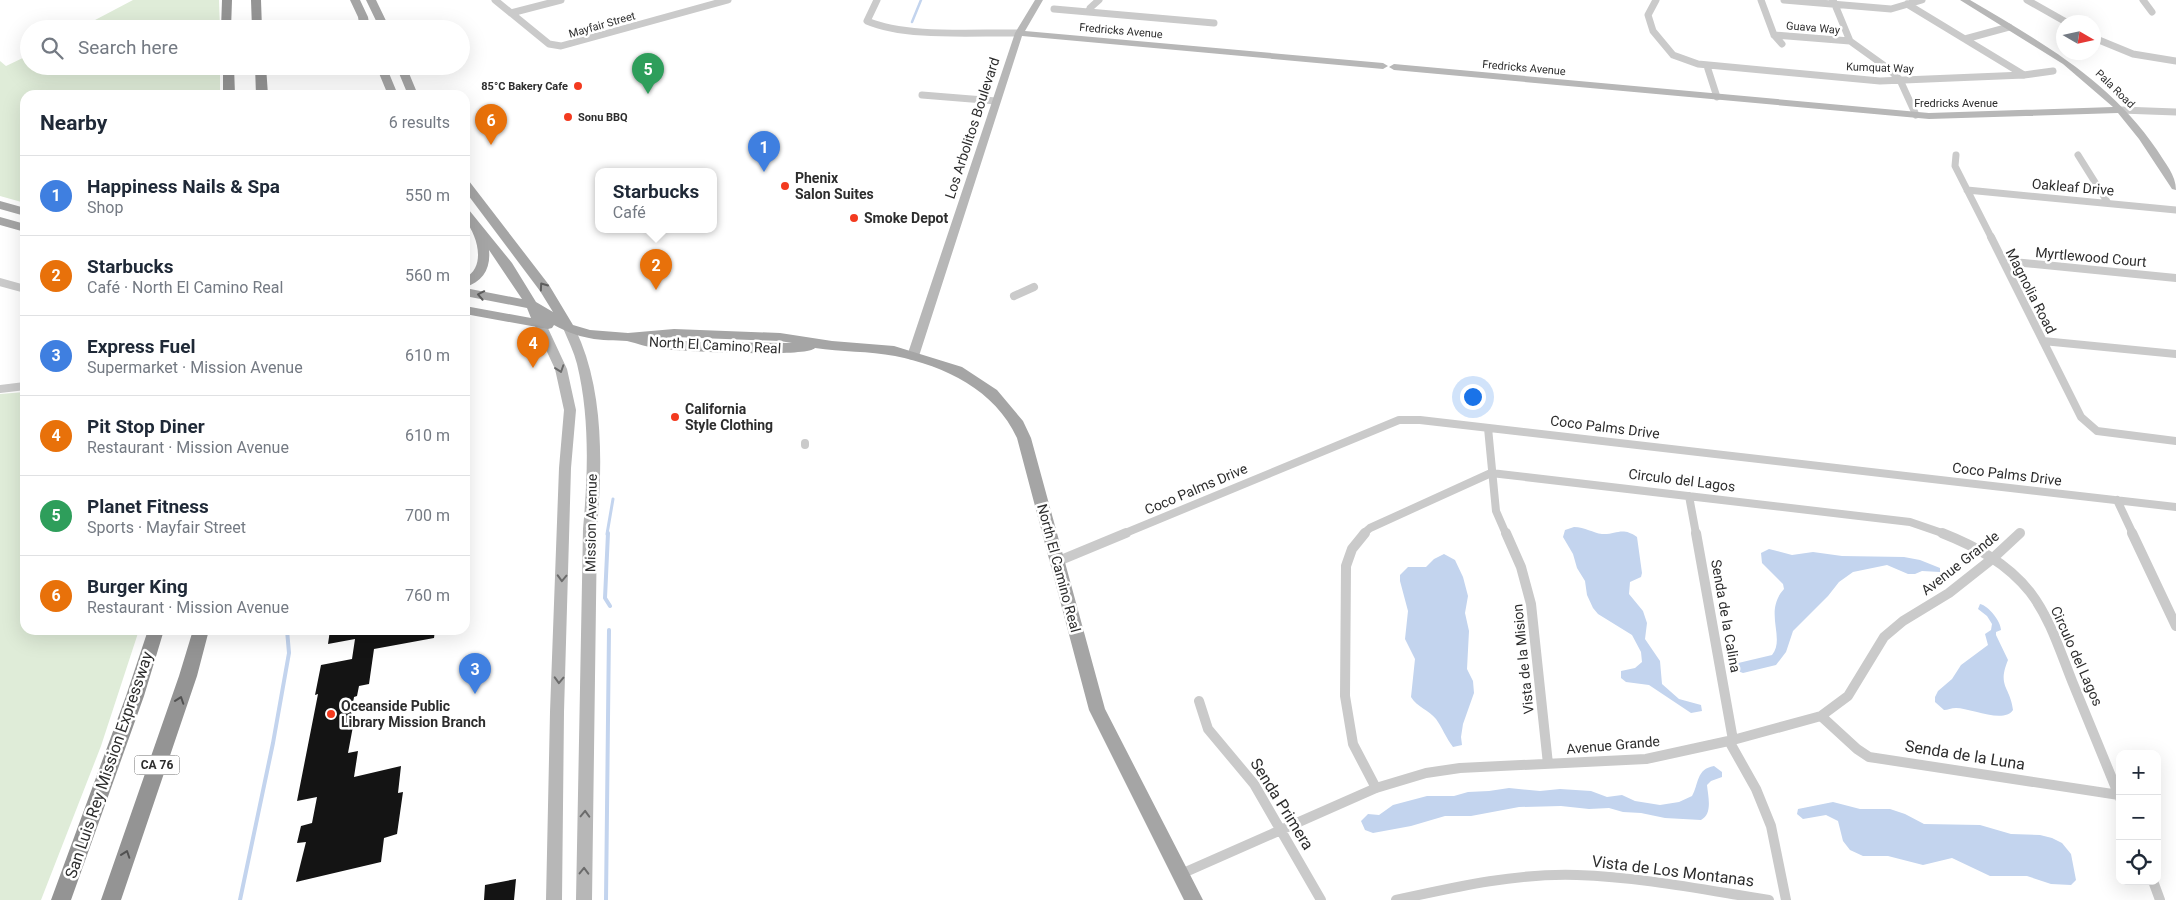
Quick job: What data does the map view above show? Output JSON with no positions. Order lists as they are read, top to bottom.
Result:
{
  "streets": {
    "highway": ["San Luis Rey Mission Expressway", "CA 76"],
    "main road": ["North El Camino Real", "Mission Avenue"],
    "street": [
      "Mayfair Street",
      "Guava Way",
      "Fredricks Avenue",
      "Kumquat Way",
      "Pala Road",
      "Los Arbolitos Boulevard",
      "Oakleaf Drive",
      "Myrtlewood Court",
      "Magnolia Road",
      "Coco Palms Drive",
      "Circulo del Lagos",
      "Avenue Grande",
      "Senda de la Calina",
      "Vista de la Mision",
      "Senda de la Luna",
      "Senda Primera",
      "Vista de Los Montanas"
    ]
  },
  "crossings": [
    ["Fredricks Avenue", "Pala Road"],
    ["Fredricks Avenue", "Los Arbolitos Boulevard"],
    ["Los Arbolitos Boulevard", "North El Camino Real"],
    ["Oakleaf Drive", "Magnolia Road"],
    ["Myrtlewood Court", "Magnolia Road"],
    ["North El Camino Real", "Coco Palms Drive"],
    ["North El Camino Real", "Mission Avenue"],
    ["North El Camino Real", "Avenue Grande"],
    ["Coco Palms Drive", "Vista de la Mision"],
    ["Circulo del Lagos", "Avenue Grande"],
    ["Circulo del Lagos", "Senda de la Calina"],
    ["Circulo del Lagos", "Vista de la Mision"],
    ["Avenue Grande", "Senda de la Calina"],
    ["Avenue Grande", "Vista de la Mision"],
    ["Avenue Grande", "Senda de la Luna"],
    ["Avenue Grande", "Senda Primera"]
  ],
  "places": [
    "85°C Bakery Cafe",
    "Sonu BBQ",
    "Phenix Salon Suites",
    "Smoke Depot",
    "California Style Clothing",
    "Oceanside Public Library Mission Branch"
  ],
  "north": "right",
  "page": {
    "search": "Search here",
    "pins": [
      "5",
      "6",
      "1",
      "2",
      "4",
      "3"
    ],
    "heading": ["Nearby", "6 results"],
    "list": [
      {
        "mark": "1",
        "name": "Happiness Nails & Spa",
        "note": "Shop",
        "value": "550 m"
      },
      {
        "mark": "2",
        "name": "Starbucks",
        "note": "Café · North El Camino Real",
        "value": "560 m"
      },
      {
        "mark": "3",
        "name": "Express Fuel",
        "note": "Supermarket · Mission Avenue",
        "value": "610 m"
      },
      {
        "mark": "4",
        "name": "Pit Stop Diner",
        "note": "Restaurant · Mission Avenue",
        "value": "610 m"
      },
      {
        "mark": "5",
        "name": "Planet Fitness",
        "note": "Sports · Mayfair Street",
        "value": "700 m"
      },
      {
        "mark": "6",
        "name": "Burger King",
        "note": "Restaurant · Mission Avenue",
        "value": "760 m"
      }
    ],
    "popup": ["Starbucks", "Café"],
    "map_buttons": ["+", "−"]
  }
}
